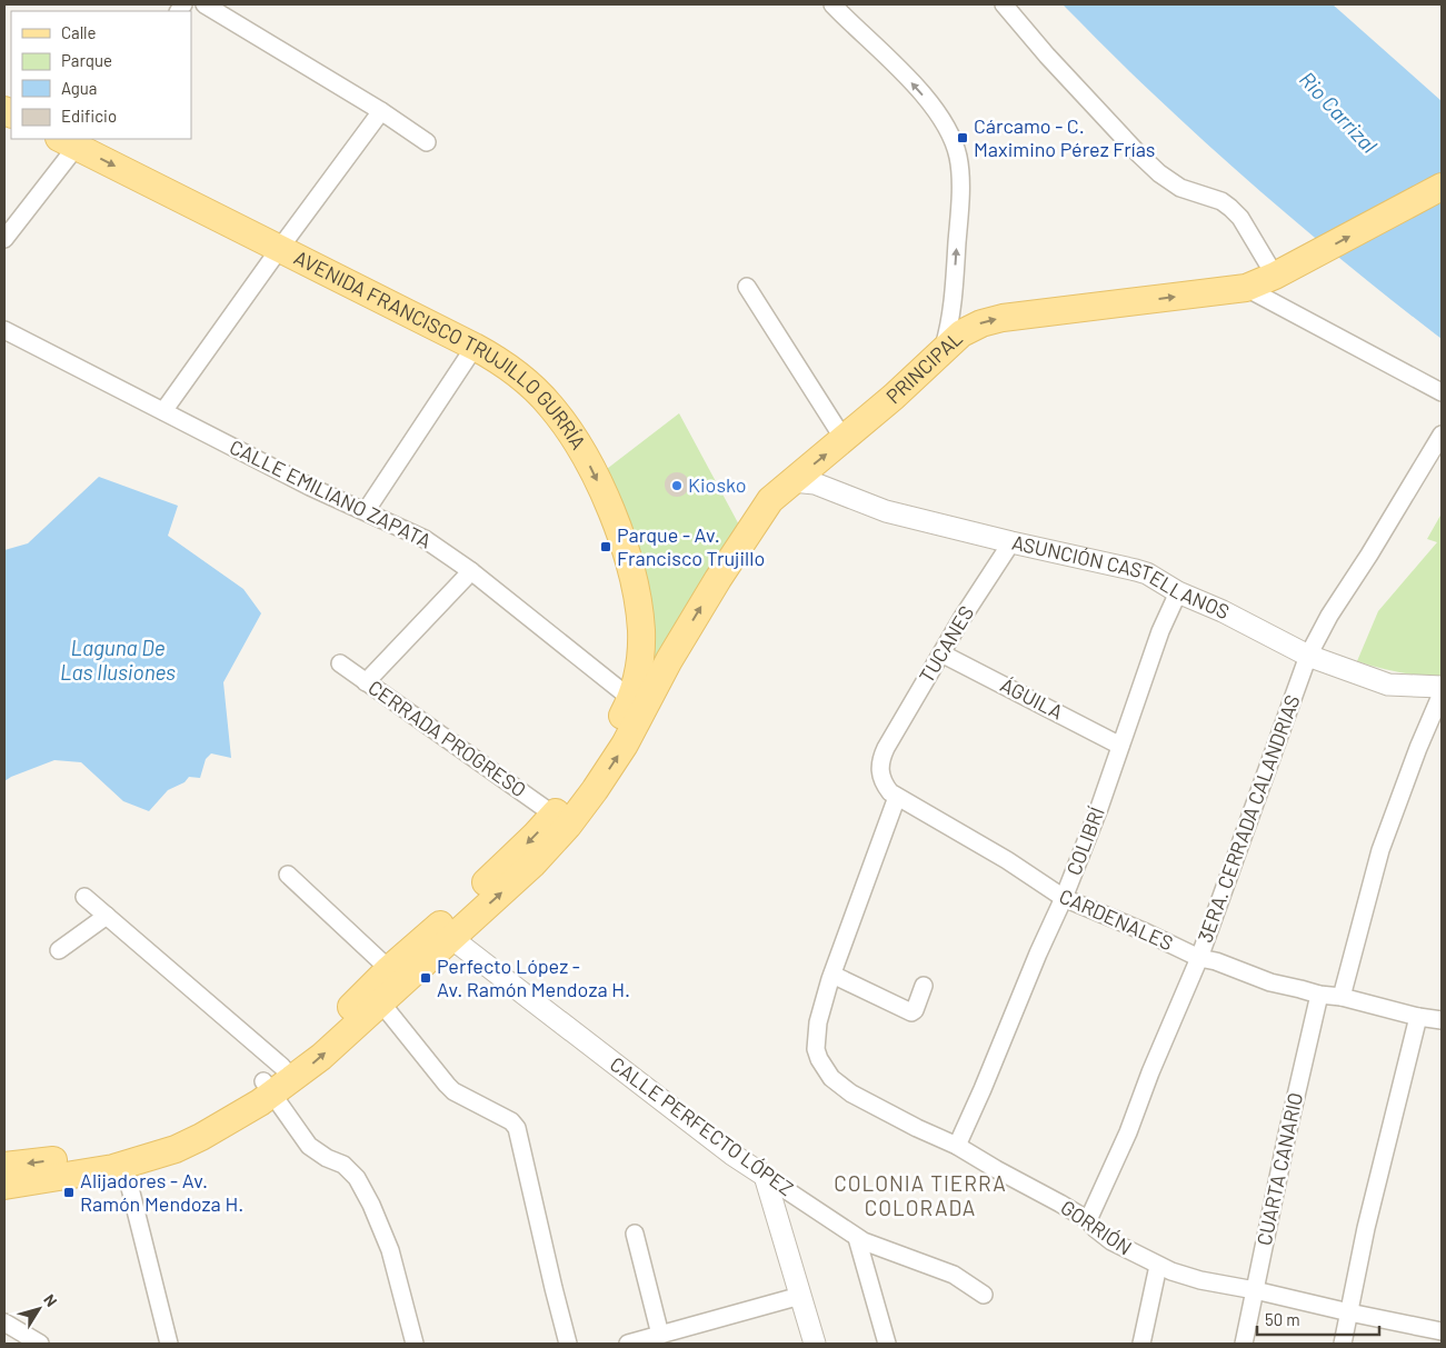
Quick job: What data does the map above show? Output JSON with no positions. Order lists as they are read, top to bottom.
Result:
{
  "streets": {
    "main road": ["AVENIDA FRANCISCO TRUJILLO GURRÍA", "PRINCIPAL"],
    "street": [
      "CALLE EMILIANO ZAPATA",
      "ASUNCIÓN CASTELLANOS",
      "TUCANES",
      "ÁGUILA",
      "CERRADA PROGRESO",
      "3ERA. CERRADA CALANDRIAS",
      "COLIBRÍ",
      "CARDENALES",
      "CALLE PERFECTO LÓPEZ",
      "CUARTA CANARIO",
      "GORRIÓN"
    ]
  },
  "crossings": [
    ["AVENIDA FRANCISCO TRUJILLO GURRÍA", "PRINCIPAL"],
    ["AVENIDA FRANCISCO TRUJILLO GURRÍA", "CALLE EMILIANO ZAPATA"],
    ["AVENIDA FRANCISCO TRUJILLO GURRÍA", "CERRADA PROGRESO"],
    ["AVENIDA FRANCISCO TRUJILLO GURRÍA", "CALLE PERFECTO LÓPEZ"],
    ["PRINCIPAL", "ASUNCIÓN CASTELLANOS"],
    ["PRINCIPAL", "CALLE PERFECTO LÓPEZ"],
    ["ASUNCIÓN CASTELLANOS", "TUCANES"],
    ["ASUNCIÓN CASTELLANOS", "3ERA. CERRADA CALANDRIAS"],
    ["ASUNCIÓN CASTELLANOS", "COLIBRÍ"],
    ["TUCANES", "ÁGUILA"],
    ["TUCANES", "CARDENALES"],
    ["ÁGUILA", "COLIBRÍ"],
    ["3ERA. CERRADA CALANDRIAS", "CARDENALES"],
    ["3ERA. CERRADA CALANDRIAS", "GORRIÓN"],
    ["COLIBRÍ", "CARDENALES"],
    ["COLIBRÍ", "GORRIÓN"],
    ["CARDENALES", "CUARTA CANARIO"],
    ["CARDENALES", "GORRIÓN"],
    ["CUARTA CANARIO", "GORRIÓN"]
  ],
  "one_way": ["PRINCIPAL"],
  "districts": ["COLONIA TIERRA COLORADA"],
  "water": ["Rio Carrizal", "Laguna De Las Ilusiones"],
  "places": {
    "transit": [
      "Cárcamo - C. Maximino Pérez Frías",
      "Parque - Av. Francisco Trujillo",
      "Perfecto López - Av. Ramón Mendoza H.",
      "Alijadores - Av. Ramón Mendoza H."
    ],
    "other": ["Kiosko"]
  },
  "legend": [
    "Calle",
    "Parque",
    "Agua",
    "Edificio"
  ],
  "scale_bar": "50 m",
  "north": "top right"
}
